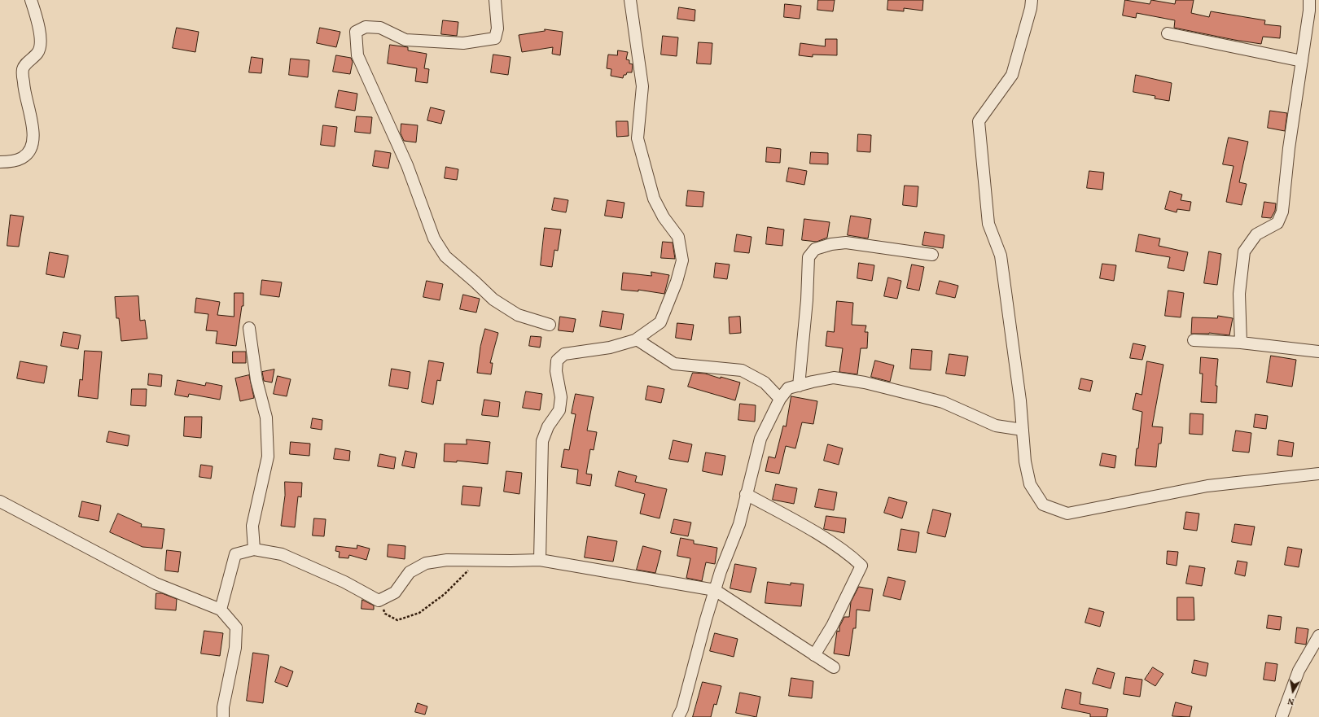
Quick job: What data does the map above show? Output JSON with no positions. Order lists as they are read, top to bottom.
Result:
{
  "north": "bottom"
}
